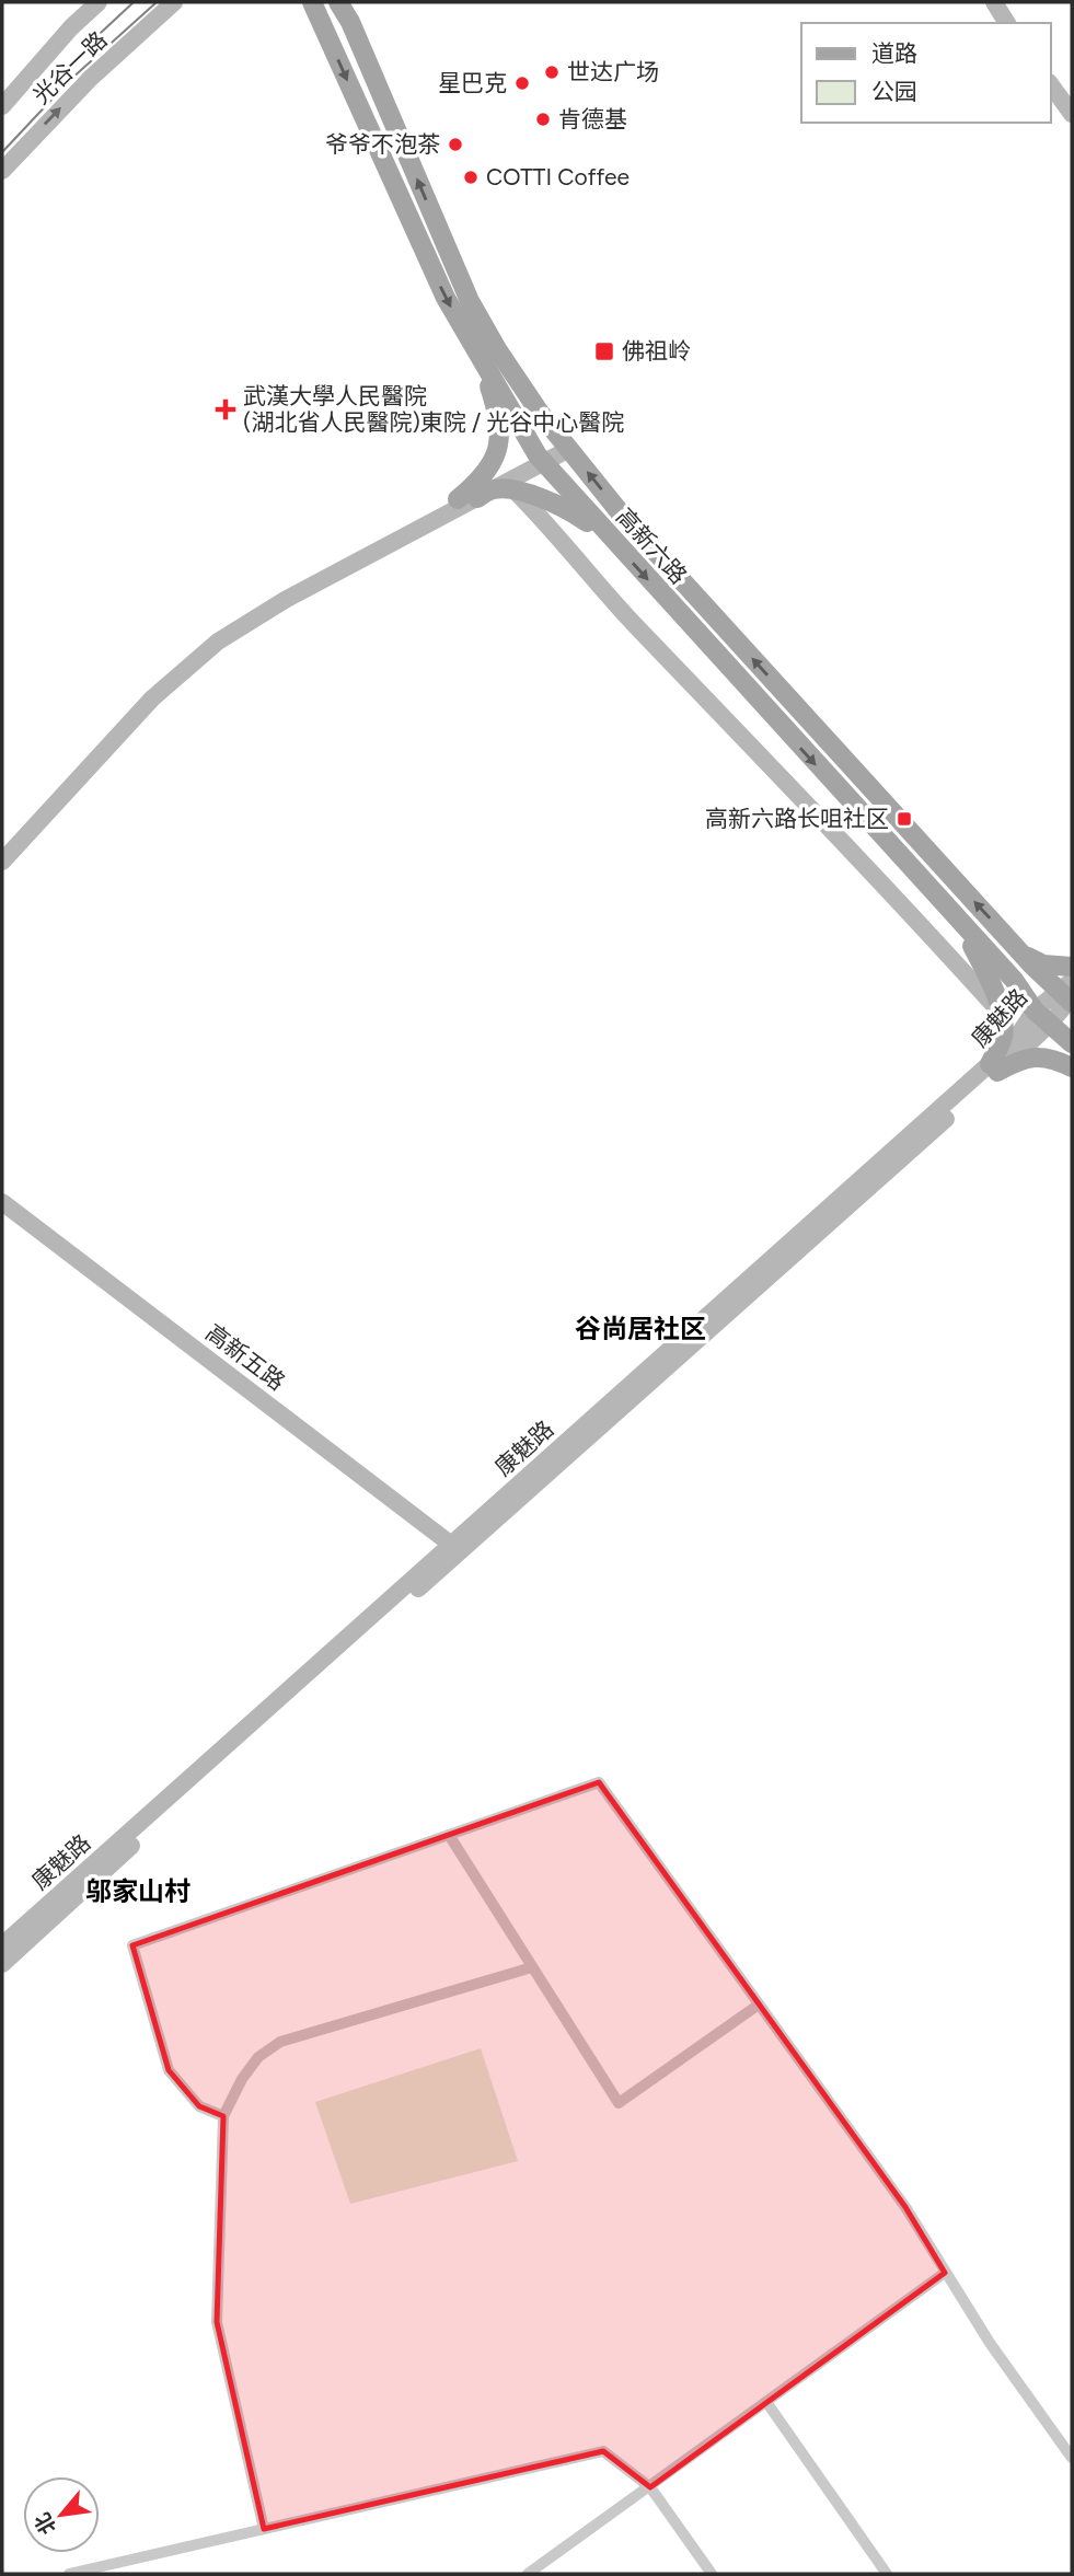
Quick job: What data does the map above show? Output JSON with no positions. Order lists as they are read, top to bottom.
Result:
{
  "streets": {
    "main road": [
      "光谷一路",
      "高新六路",
      "康魅路",
      "高新五路"
    ]
  },
  "crossings": [
    ["高新六路", "康魅路"],
    ["康魅路", "高新五路"]
  ],
  "districts": ["谷尚居社区", "邬家山村"],
  "places": {
    "other": [
      "世达广场",
      "星巴克",
      "肯德基",
      "爷爷不泡茶",
      "COTTI Coffee"
    ],
    "transit": ["佛祖岭", "高新六路长咀社区"],
    "health": ["武漢大學人民醫院 (湖北省人民醫院)東院 / 光谷中心醫院"]
  },
  "legend": ["道路", "公园"],
  "north": "bottom left"
}
